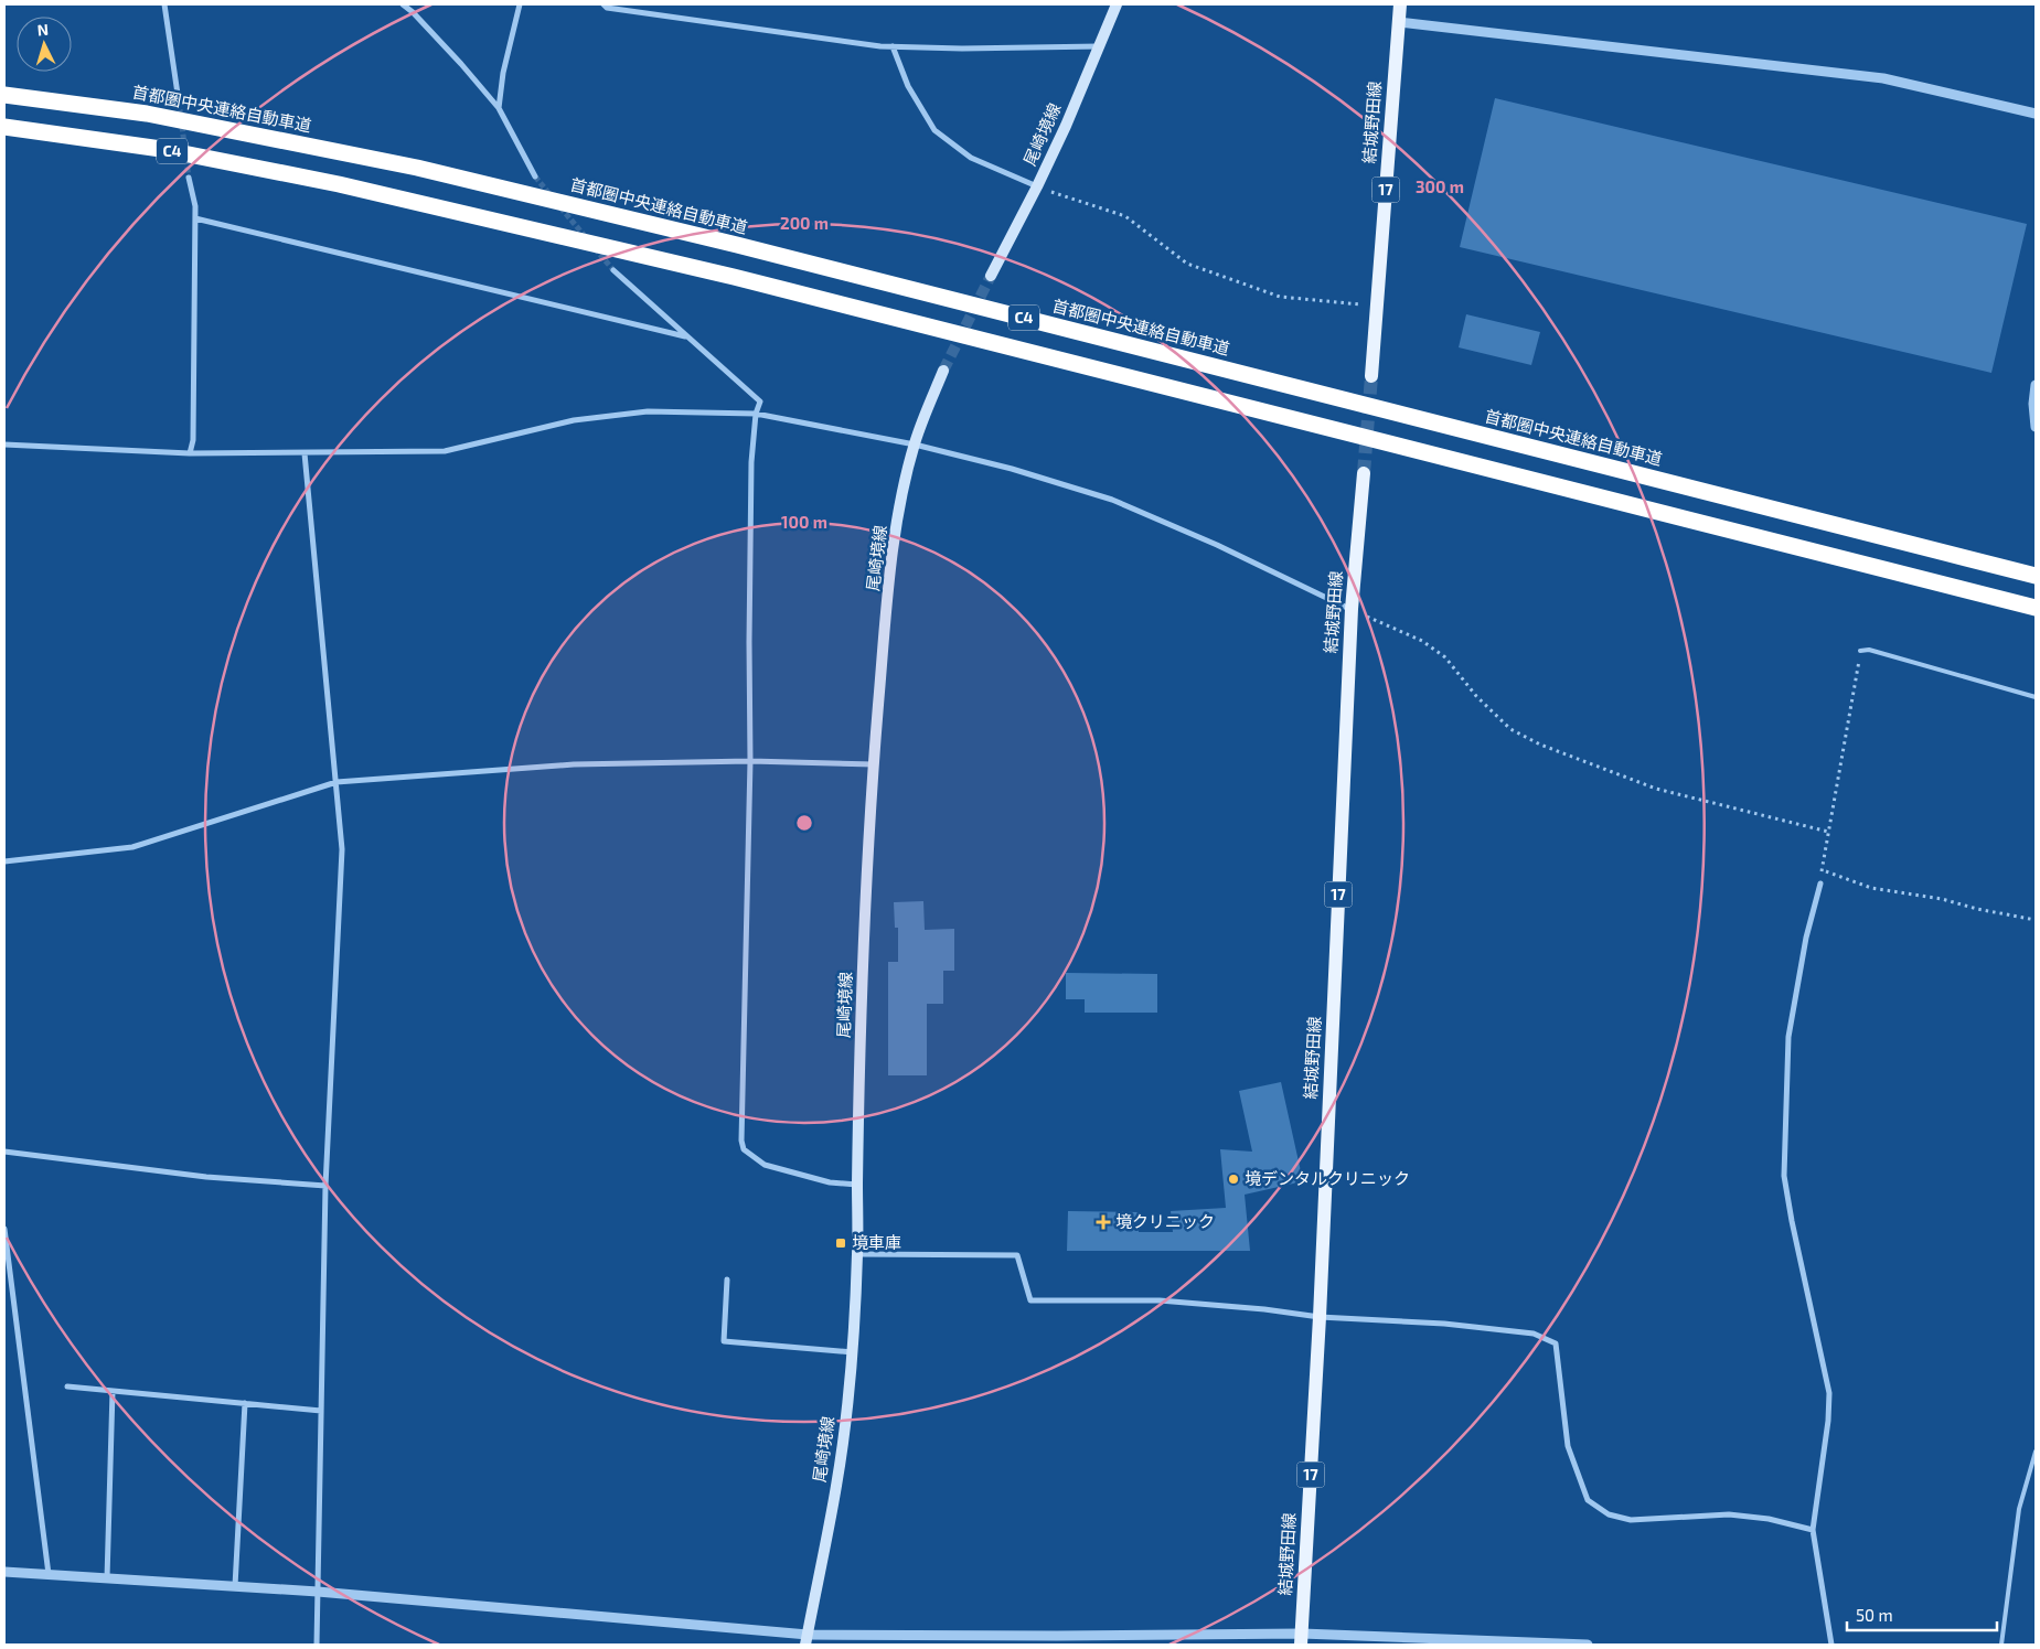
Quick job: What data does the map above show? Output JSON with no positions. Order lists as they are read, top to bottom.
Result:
{
  "streets": {
    "highway": ["首都圏中央連絡自動車道", "C4"],
    "main road": ["結城野田線", "尾崎境線", "17"]
  },
  "places": {
    "other": ["境デンタルクリニック"],
    "health": ["境クリニック"],
    "transit": ["境車庫"]
  },
  "scale_bar": "50 m",
  "north": "top",
  "rings": ["300 m", "200 m", "100 m"]
}
